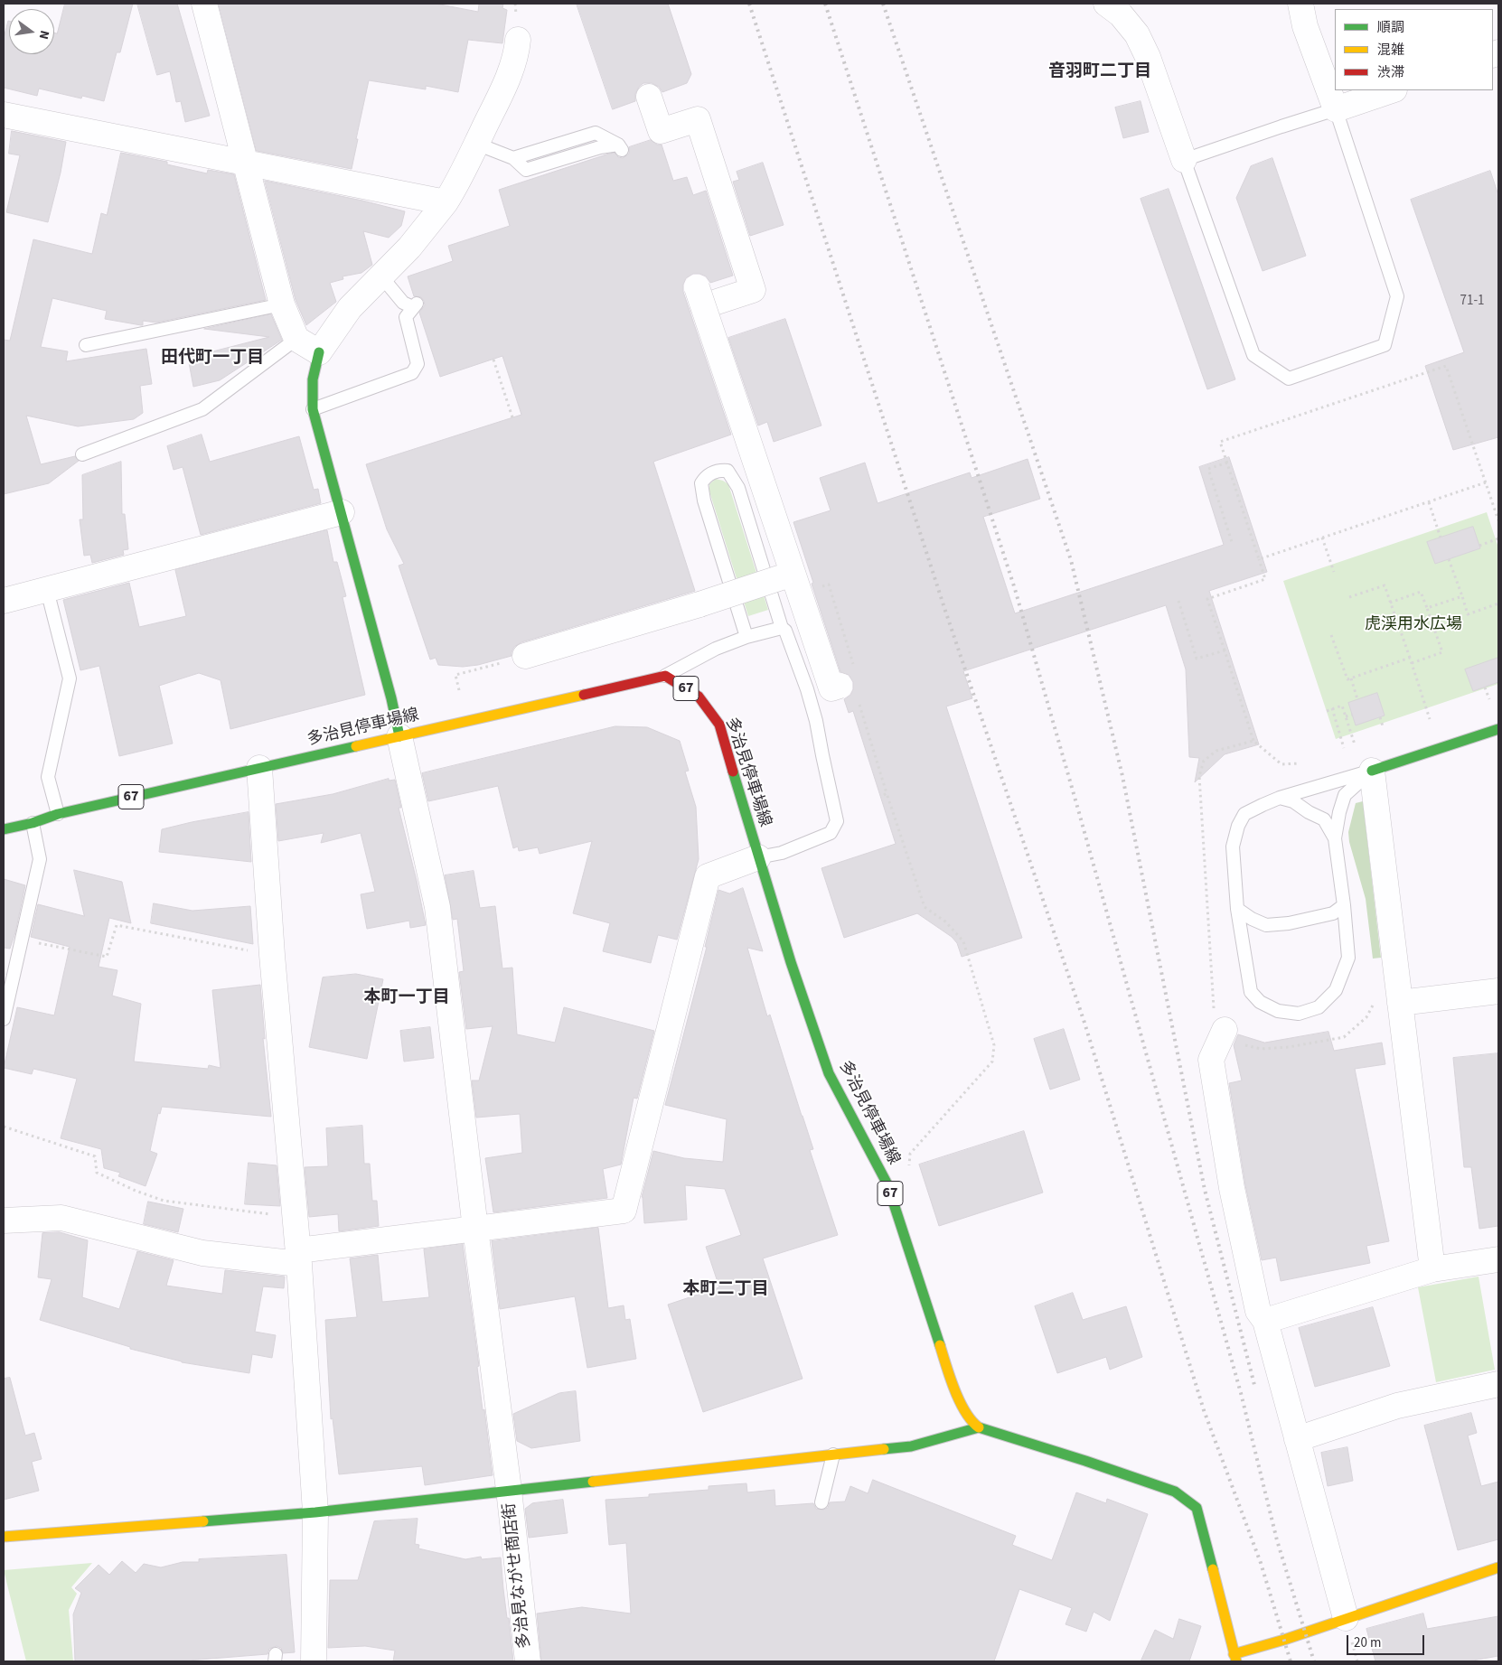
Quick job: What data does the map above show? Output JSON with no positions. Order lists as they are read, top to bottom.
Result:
{
  "streets": {
    "street": ["67", "多治見停車場線", "多治見ながせ商店街"]
  },
  "crossings": [
    ["多治見停車場線", "多治見ながせ商店街"]
  ],
  "districts": [
    "音羽町二丁目",
    "田代町一丁目",
    "本町一丁目",
    "本町二丁目"
  ],
  "parks": ["虎渓用水広場"],
  "house_numbers": ["71-1"],
  "legend": ["順調", "混雑", "渋滞"],
  "scale_bar": "20 m",
  "north": "right"
}
